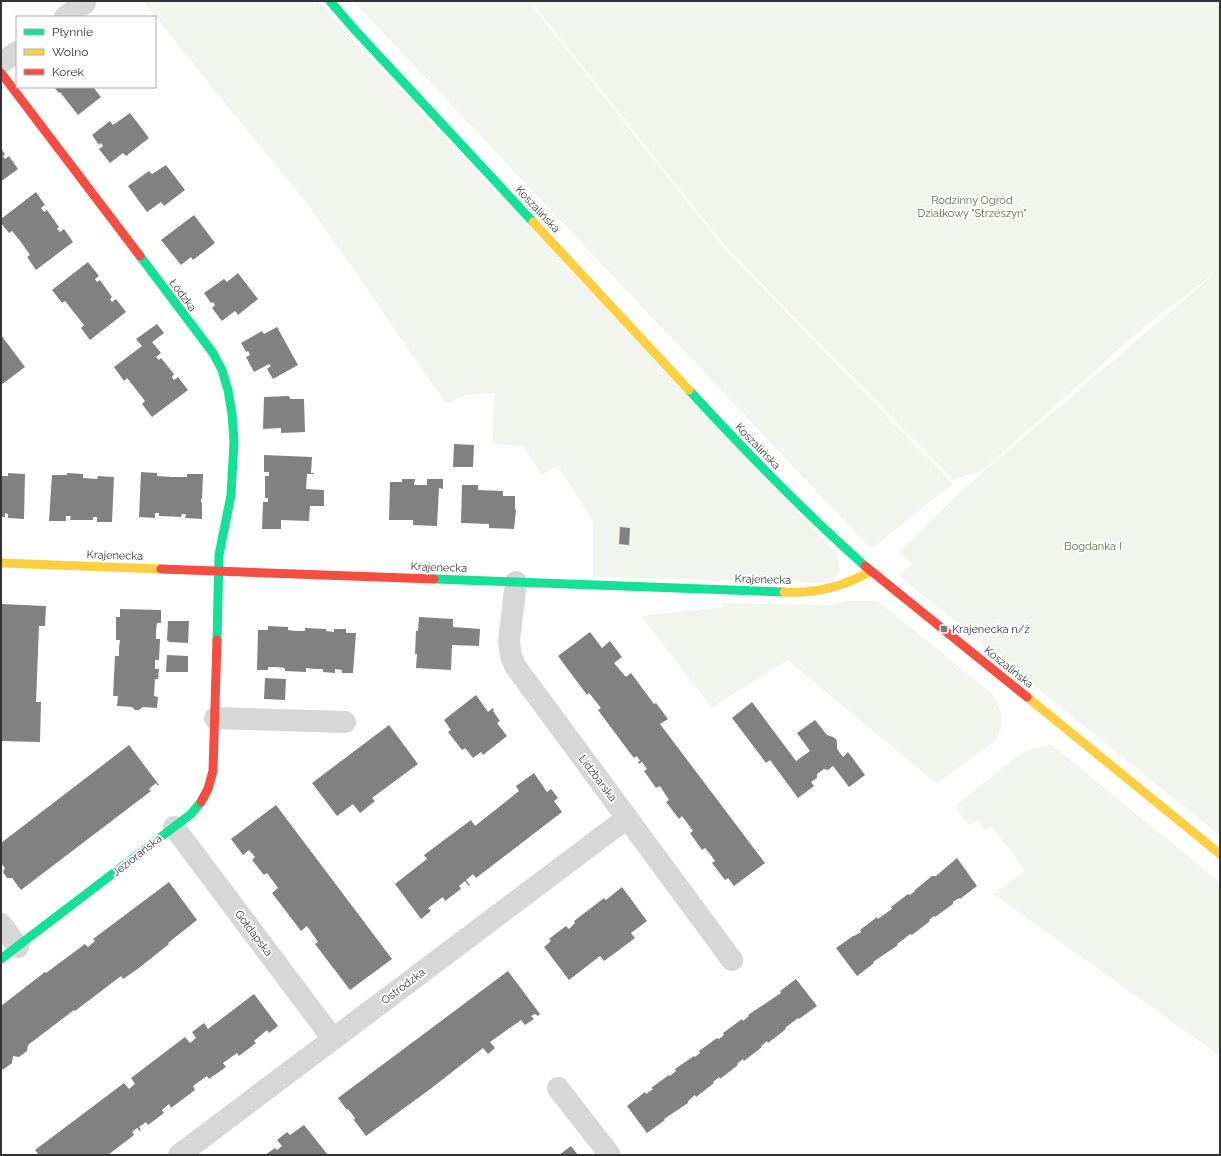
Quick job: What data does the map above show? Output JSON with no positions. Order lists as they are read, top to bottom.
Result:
{
  "streets": {
    "street": [
      "Koszalińska",
      "Łódzka",
      "Krajenecka",
      "Lidzbarska",
      "Jeziorańska",
      "Gołdapska",
      "Ostródzka"
    ]
  },
  "crossings": [
    ["Koszalińska", "Krajenecka"],
    ["Łódzka", "Krajenecka"],
    ["Łódzka", "Jeziorańska"],
    ["Krajenecka", "Lidzbarska"],
    ["Krajenecka", "Jeziorańska"],
    ["Lidzbarska", "Ostródzka"],
    ["Jeziorańska", "Gołdapska"],
    ["Gołdapska", "Ostródzka"]
  ],
  "parks": ["Rodzinny Ogród Działkowy \"Strzeszyn\"", "Bogdanka I"],
  "places": {
    "transit": ["Krajenecka n/ż"]
  },
  "legend": ["Płynnie", "Wolno", "Korek"]
}
